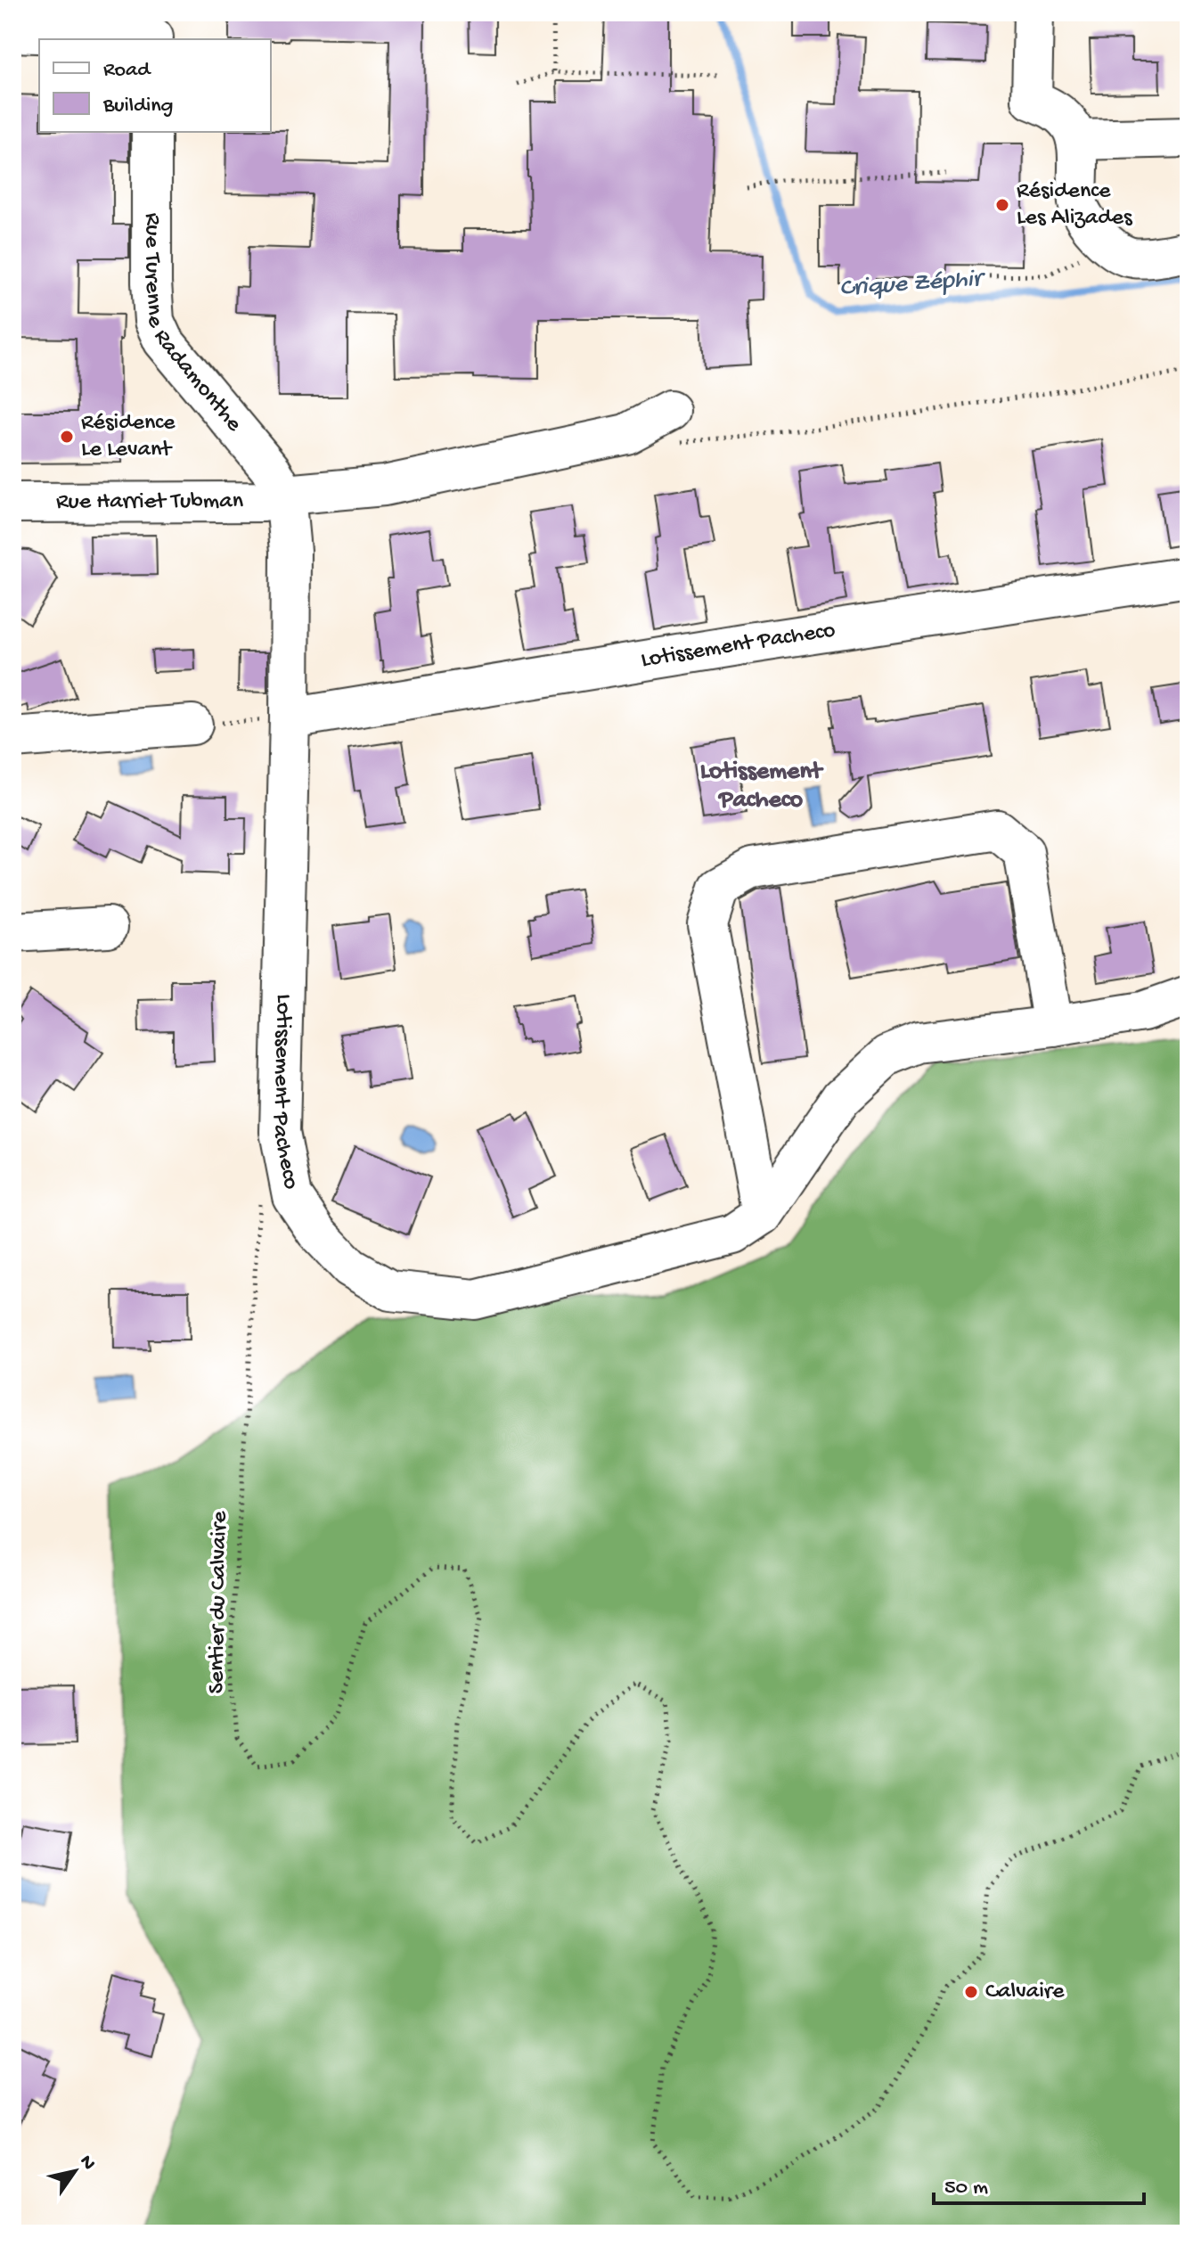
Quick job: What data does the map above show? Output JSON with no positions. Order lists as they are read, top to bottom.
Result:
{
  "streets": {
    "street": ["Rue Turenne Radamonthe", "Rue Harriet Tubman", "Lotissement Pacheco"],
    "path": ["Sentier du Calvaire"]
  },
  "crossings": [
    ["Rue Turenne Radamonthe", "Rue Harriet Tubman"],
    ["Rue Turenne Radamonthe", "Lotissement Pacheco"],
    ["Rue Harriet Tubman", "Lotissement Pacheco"]
  ],
  "districts": ["Lotissement Pacheco"],
  "water": ["Crique Zéphir"],
  "places": ["Résidence Les Alizades", "Résidence Le Levant", "Calvaire"],
  "legend": ["Road", "Building"],
  "scale_bar": "50 m",
  "north": "top right"
}
